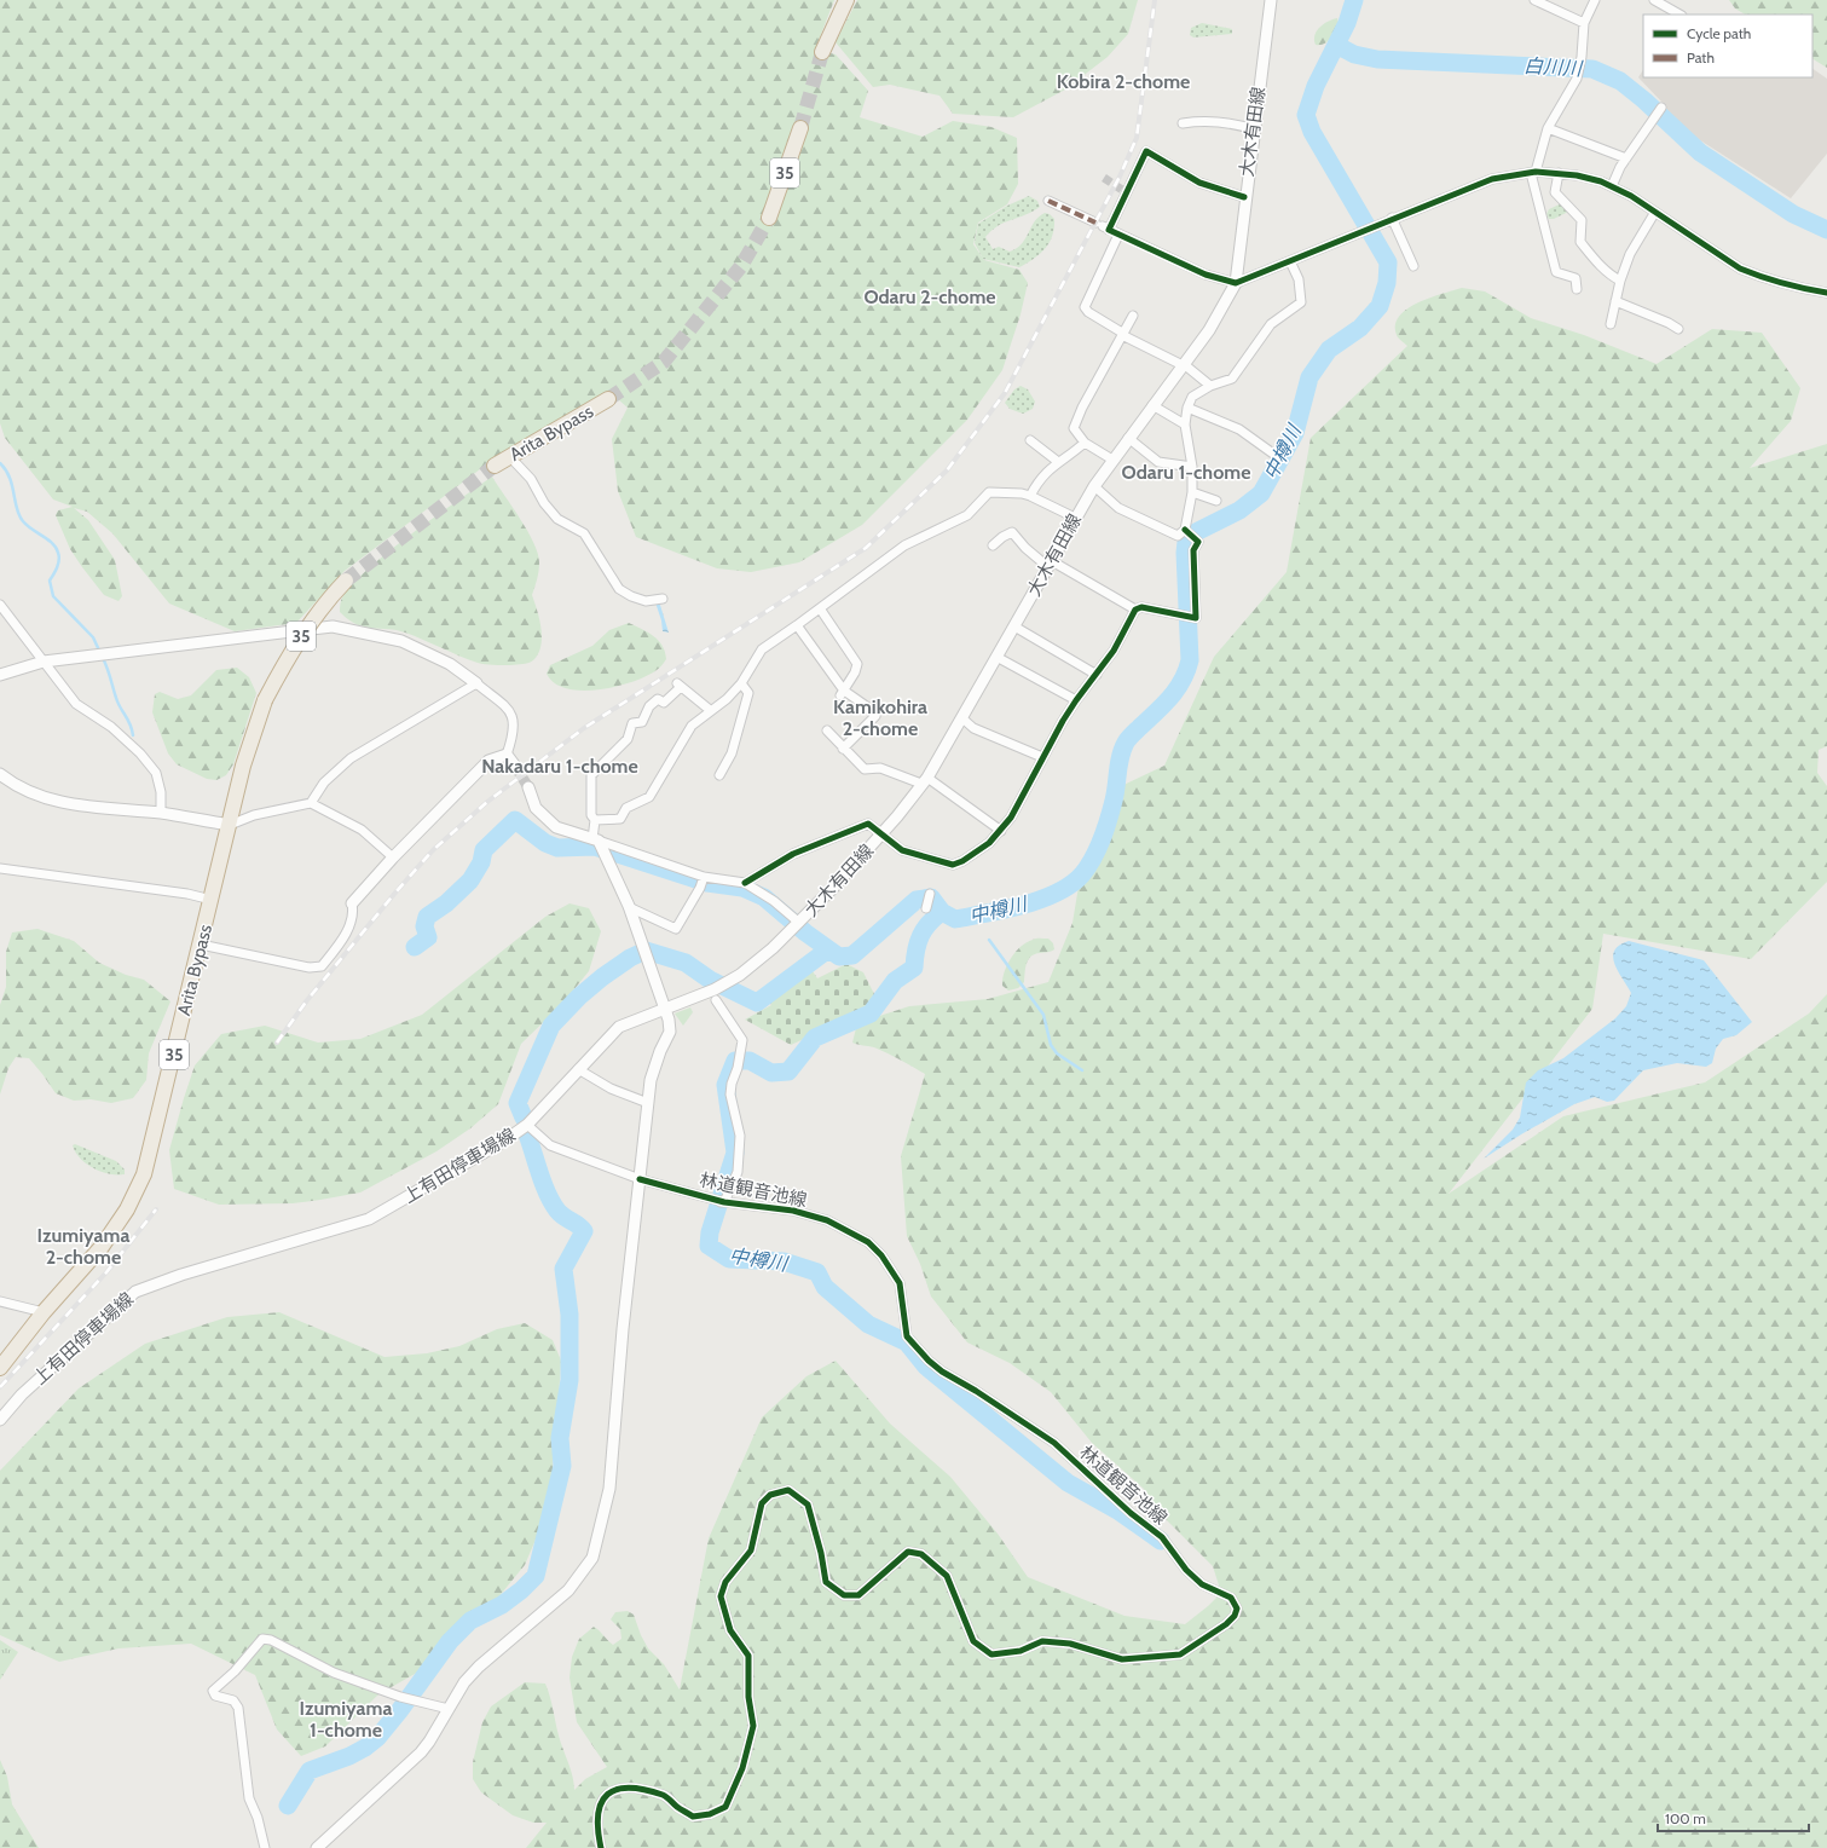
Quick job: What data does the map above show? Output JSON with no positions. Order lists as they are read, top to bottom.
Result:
{
  "streets": {
    "highway": ["35", "Arita Bypass"],
    "main road": ["大木有田線", "上有田停車場線"],
    "street": ["林道観音池線"]
  },
  "crossings": [
    ["大木有田線", "上有田停車場線"]
  ],
  "districts": [
    "Kobira 2-chome",
    "Odaru 2-chome",
    "Odaru 1-chome",
    "Kamikohira 2-chome",
    "Nakadaru 1-chome",
    "Izumiyama 2-chome",
    "Izumiyama 1-chome"
  ],
  "water": ["白川川", "中樽川"],
  "legend": ["Cycle path", "Path"],
  "scale_bar": "100 m"
}
